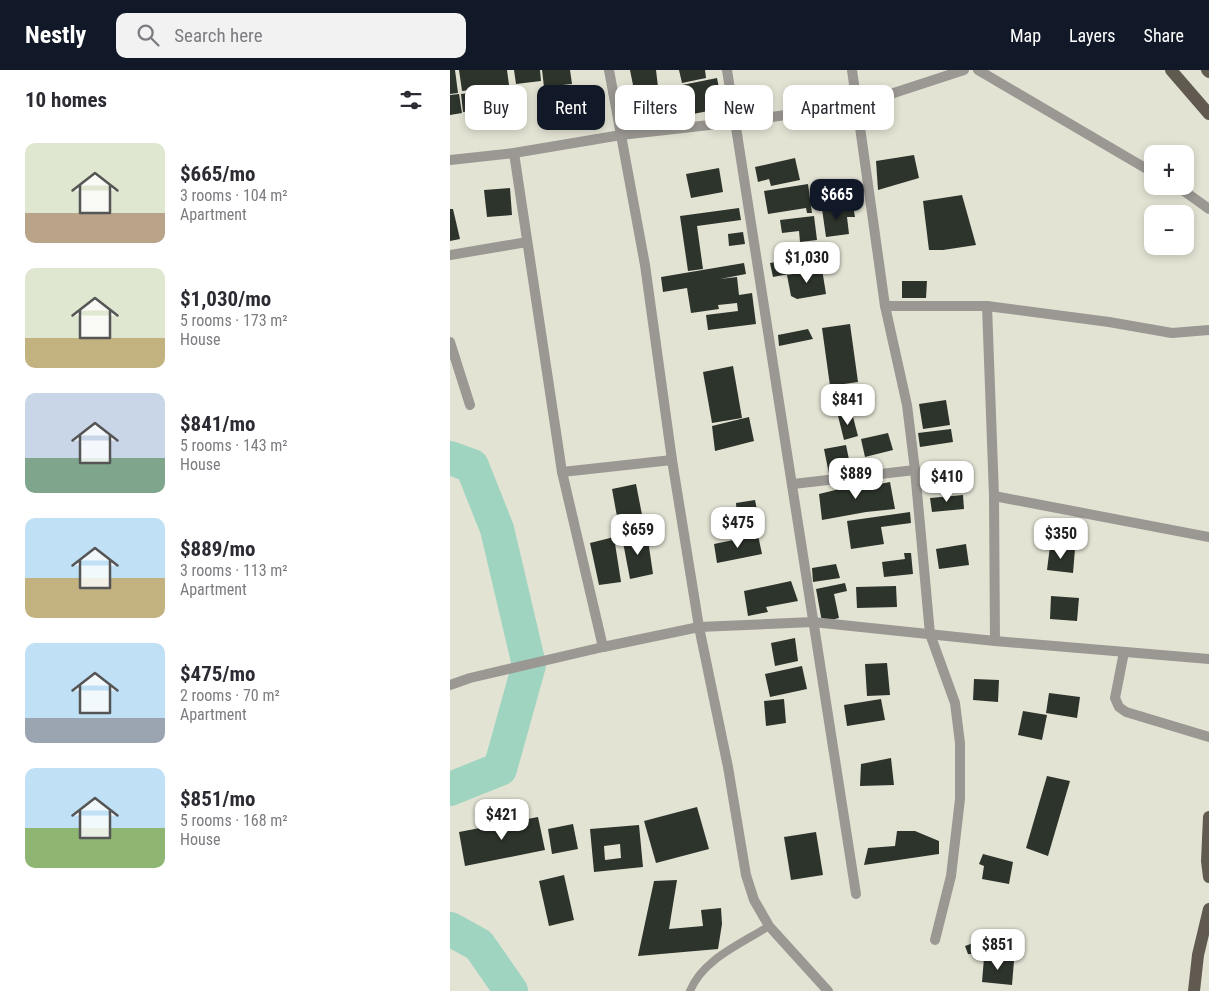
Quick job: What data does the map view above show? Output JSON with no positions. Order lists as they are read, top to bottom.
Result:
{
  "page": {
    "header": "Nestly",
    "search": "Search here",
    "nav": ["Map", "Layers", "Share"],
    "heading": "10 homes",
    "chip": [
      "Buy",
      "Rent",
      "Filters",
      "New",
      "Apartment"
    ],
    "list": [
      {
        "name": "$665/mo",
        "note": "3 rooms · 104 m² · Apartment"
      },
      {
        "name": "$1,030/mo",
        "note": "5 rooms · 173 m² · House"
      },
      {
        "name": "$841/mo",
        "note": "5 rooms · 143 m² · House"
      },
      {
        "name": "$889/mo",
        "note": "3 rooms · 113 m² · Apartment"
      },
      {
        "name": "$475/mo",
        "note": "2 rooms · 70 m² · Apartment"
      },
      {
        "name": "$851/mo",
        "note": "5 rooms · 168 m² · House"
      }
    ],
    "map_buttons": ["+", "−"],
    "price": [
      "$665",
      "$1,030",
      "$841",
      "$889",
      "$410",
      "$475",
      "$659",
      "$350",
      "$421",
      "$851"
    ]
  }
}
